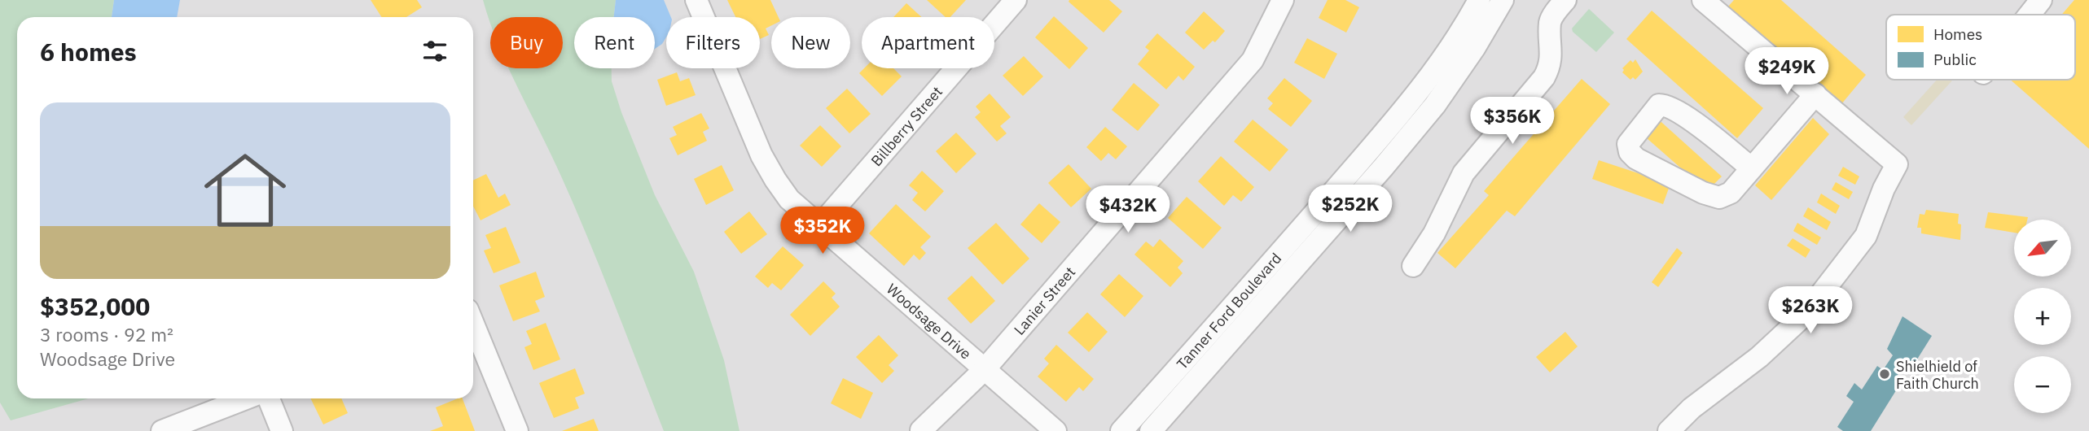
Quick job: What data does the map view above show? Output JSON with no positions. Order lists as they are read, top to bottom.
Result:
{
  "streets": {
    "street": [
      "Billberry Street",
      "Lanier Street",
      "Tanner Ford Boulevard",
      "Woodsage Drive"
    ]
  },
  "crossings": [
    ["Billberry Street", "Woodsage Drive"],
    ["Lanier Street", "Woodsage Drive"]
  ],
  "places": ["Shielhield of Faith Church"],
  "legend": ["Homes", "Public"],
  "north": "bottom left",
  "page": {
    "chip": [
      "Buy",
      "Rent",
      "Filters",
      "New",
      "Apartment"
    ],
    "heading": "6 homes",
    "price": [
      "$249K",
      "$356K",
      "$252K",
      "$432K",
      "$352K",
      "$263K"
    ],
    "list": [
      {
        "name": "$352,000",
        "note": "3 rooms · 92 m² · Woodsage Drive"
      }
    ],
    "map_buttons": ["+", "−"]
  }
}
